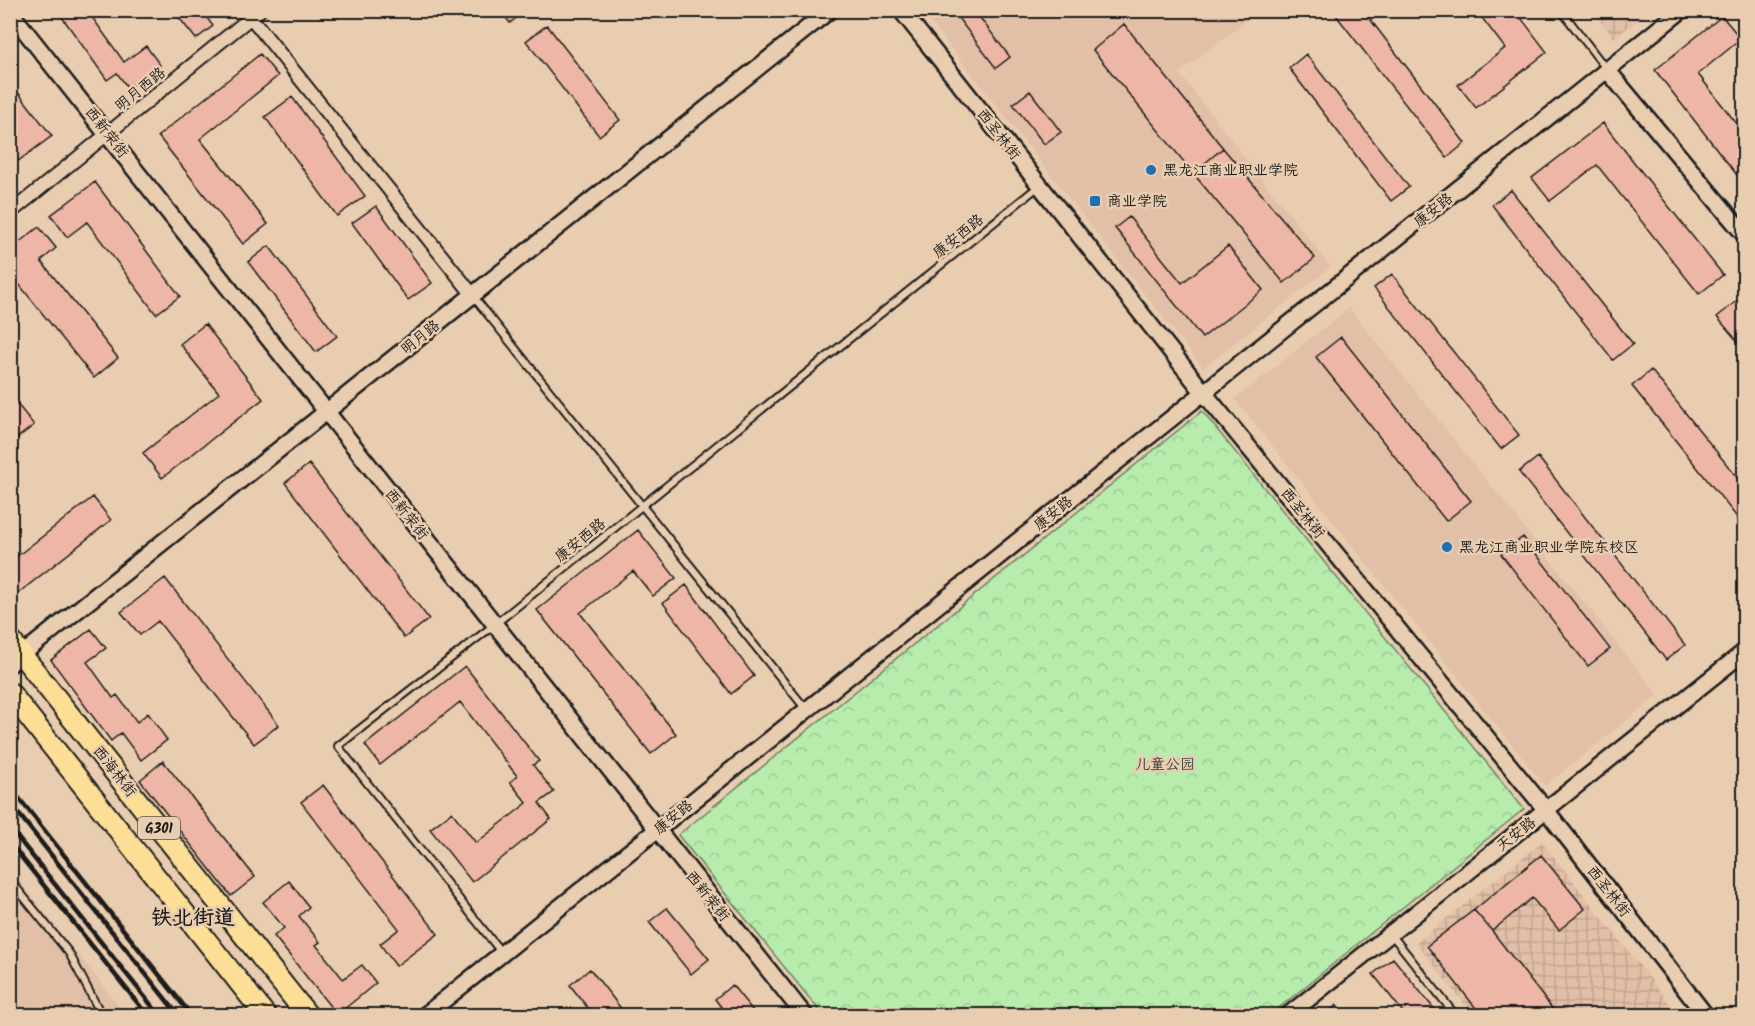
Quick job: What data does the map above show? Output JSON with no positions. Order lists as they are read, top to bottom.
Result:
{
  "streets": {
    "highway": ["西海林街", "G301"],
    "street": [
      "明月西路",
      "西新荣街",
      "西圣林街",
      "康安路",
      "明月路",
      "天安路"
    ],
    "lane": ["康安西路"]
  },
  "crossings": [
    ["明月西路", "西新荣街"],
    ["西新荣街", "康安路"],
    ["西新荣街", "康安西路"],
    ["西新荣街", "明月路"],
    ["西圣林街", "康安路"],
    ["西圣林街", "康安西路"],
    ["西圣林街", "天安路"],
    ["康安路", "康安西路"],
    ["明月路", "西海林街"]
  ],
  "districts": ["铁北街道"],
  "parks": ["儿童公园"],
  "places": {
    "other": ["黑龙江商业职业学院", "黑龙江商业职业学院东校区"],
    "transit": ["商业学院"]
  }
}
